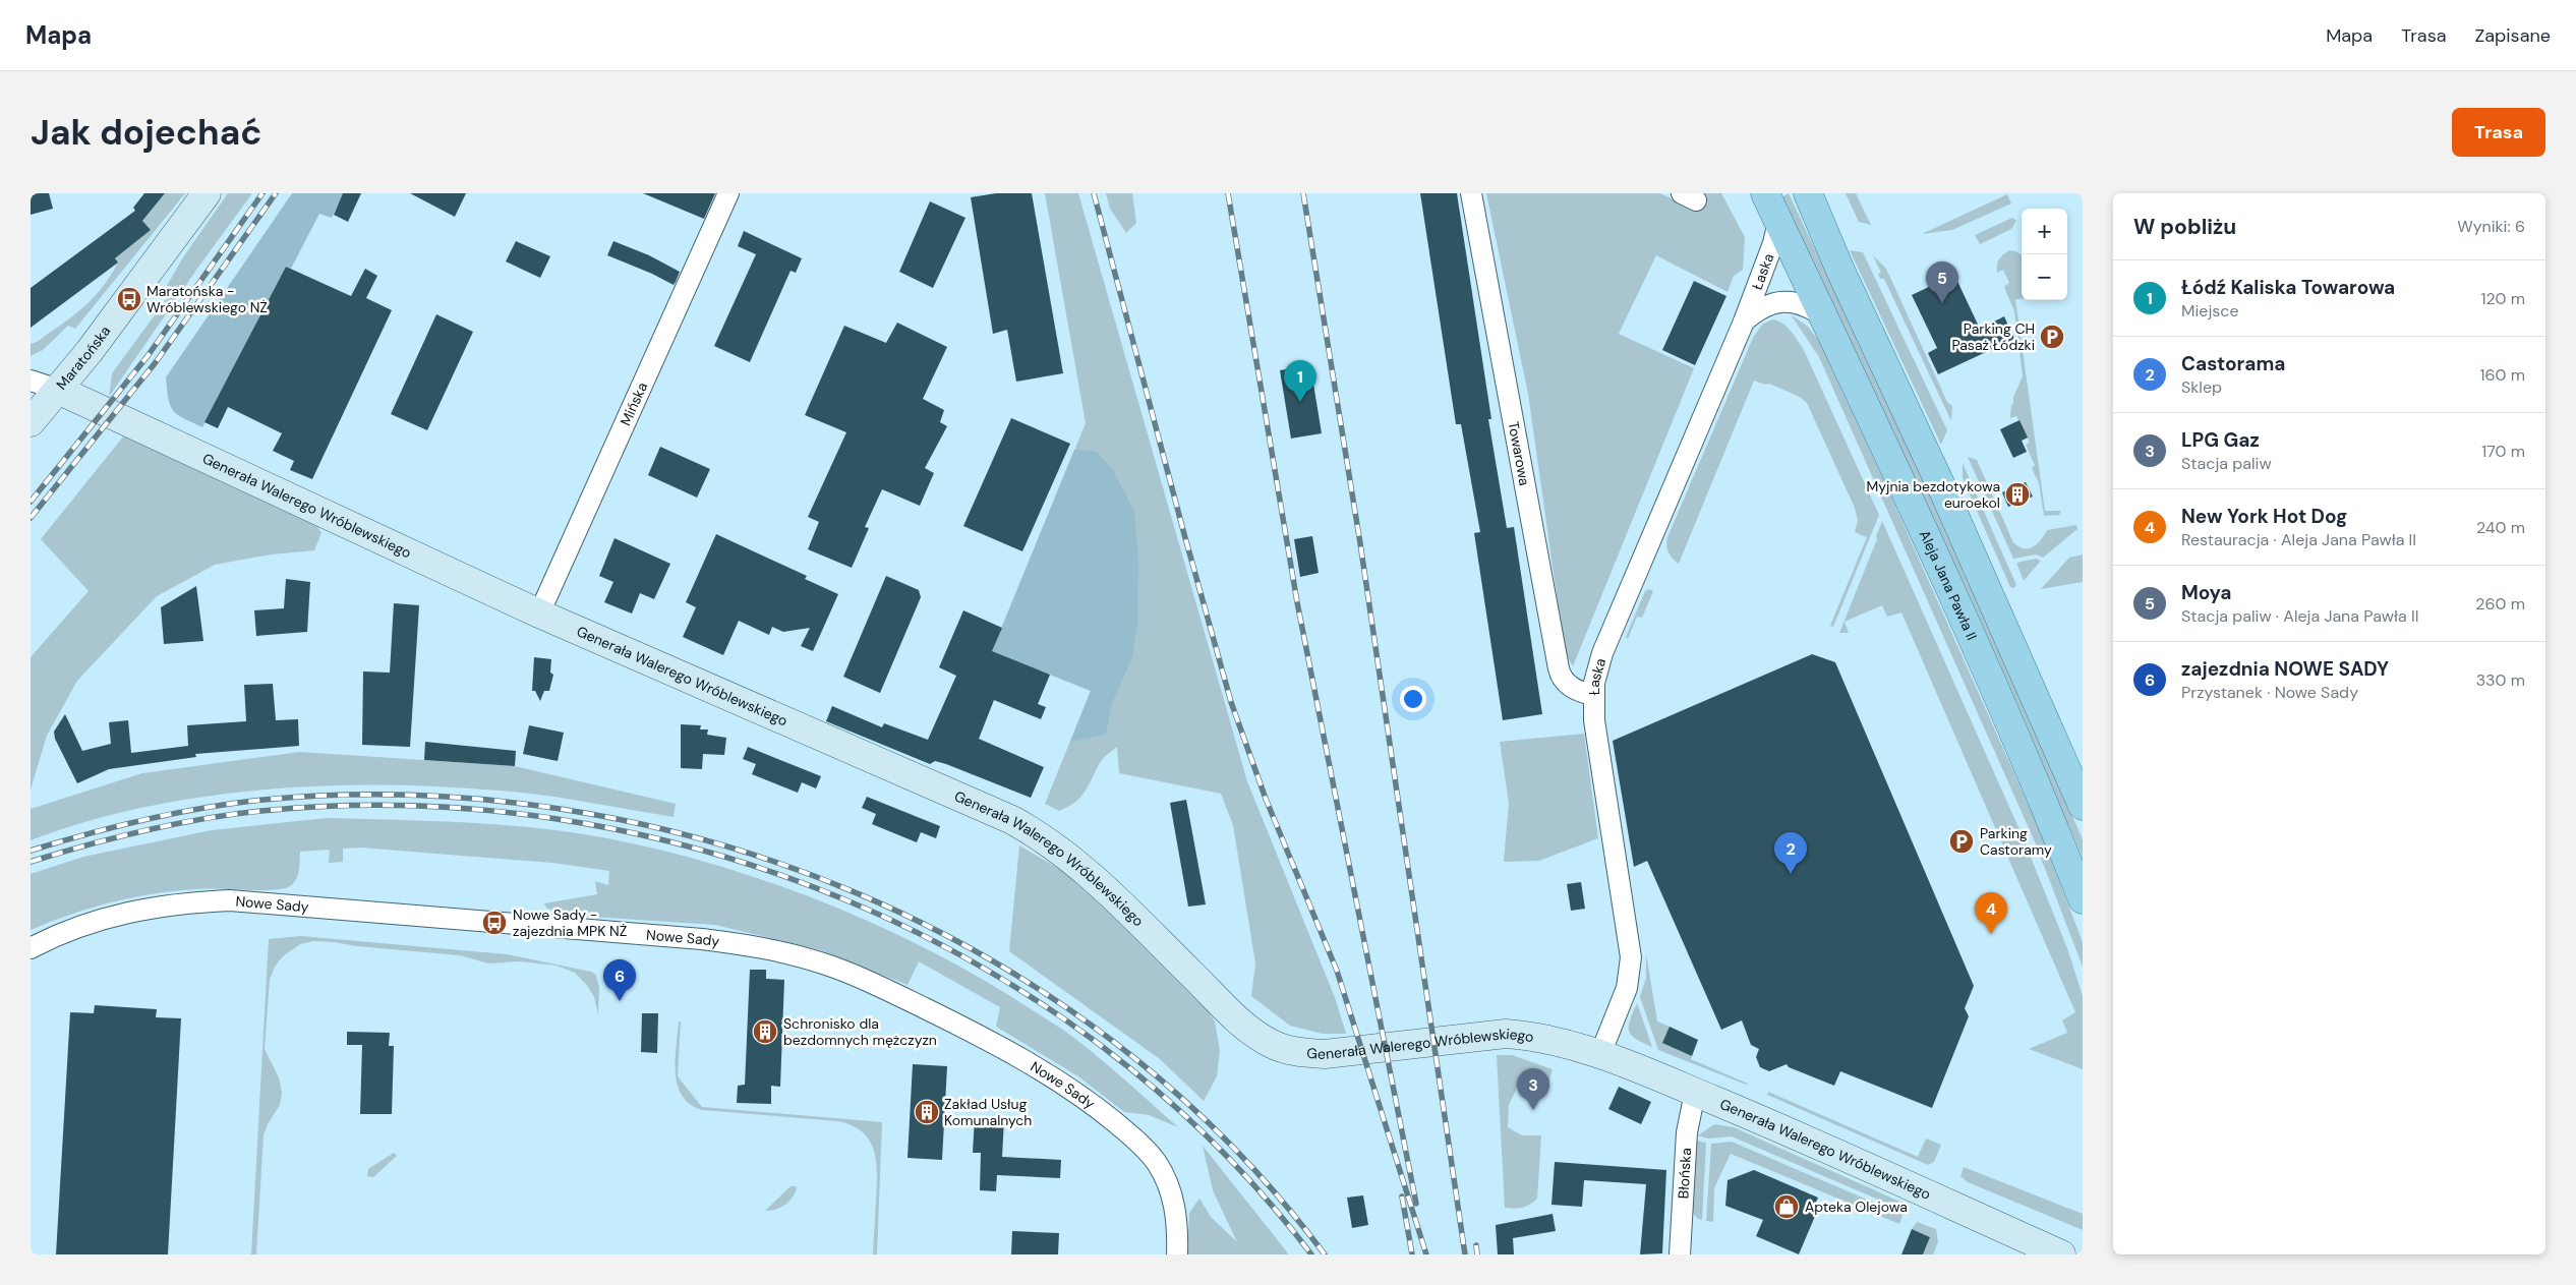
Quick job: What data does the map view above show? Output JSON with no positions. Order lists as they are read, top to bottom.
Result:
{
  "streets": {
    "main road": ["Aleja Jana Pawła II"],
    "street": [
      "Łaska",
      "Maratońska",
      "Mińska",
      "Towarowa",
      "Generała Walerego Wróblewskiego",
      "Nowe Sady",
      "Błońska"
    ]
  },
  "crossings": [
    ["Łaska", "Towarowa"],
    ["Łaska", "Generała Walerego Wróblewskiego"],
    ["Łaska", "Aleja Jana Pawła II"],
    ["Maratońska", "Generała Walerego Wróblewskiego"],
    ["Mińska", "Generała Walerego Wróblewskiego"],
    ["Generała Walerego Wróblewskiego", "Błońska"]
  ],
  "places": {
    "bus stop": ["Maratońska - Wróblewskiego NŻ", "Nowe Sady - zajezdnia MPK NŻ"],
    "parking": ["Parking CH Pasaż Łódzki", "Parking Castoramy"],
    "building": ["Myjnia bezdotykowa euroekol", "Schronisko dla bezdomnych mężczyzn", "Zakład Usług Komunalnych"],
    "shop": ["Apteka Olejowa"]
  },
  "page": {
    "header": "Mapa",
    "nav": ["Mapa", "Trasa", "Zapisane"],
    "buttons": "Trasa",
    "title": "Jak dojechać",
    "heading": ["W pobliżu", "Wyniki: 6"],
    "map_buttons": ["+", "−"],
    "list": [
      {
        "mark": "1",
        "name": "Łódź Kaliska Towarowa",
        "note": "Miejsce",
        "value": "120 m"
      },
      {
        "mark": "2",
        "name": "Castorama",
        "note": "Sklep",
        "value": "160 m"
      },
      {
        "mark": "3",
        "name": "LPG Gaz",
        "note": "Stacja paliw",
        "value": "170 m"
      },
      {
        "mark": "4",
        "name": "New York Hot Dog",
        "note": "Restauracja · Aleja Jana Pawła II",
        "value": "240 m"
      },
      {
        "mark": "5",
        "name": "Moya",
        "note": "Stacja paliw · Aleja Jana Pawła II",
        "value": "260 m"
      },
      {
        "mark": "6",
        "name": "zajezdnia NOWE SADY",
        "note": "Przystanek · Nowe Sady",
        "value": "330 m"
      }
    ],
    "pins": [
      "5",
      "1",
      "2",
      "4",
      "6",
      "3"
    ]
  }
}
